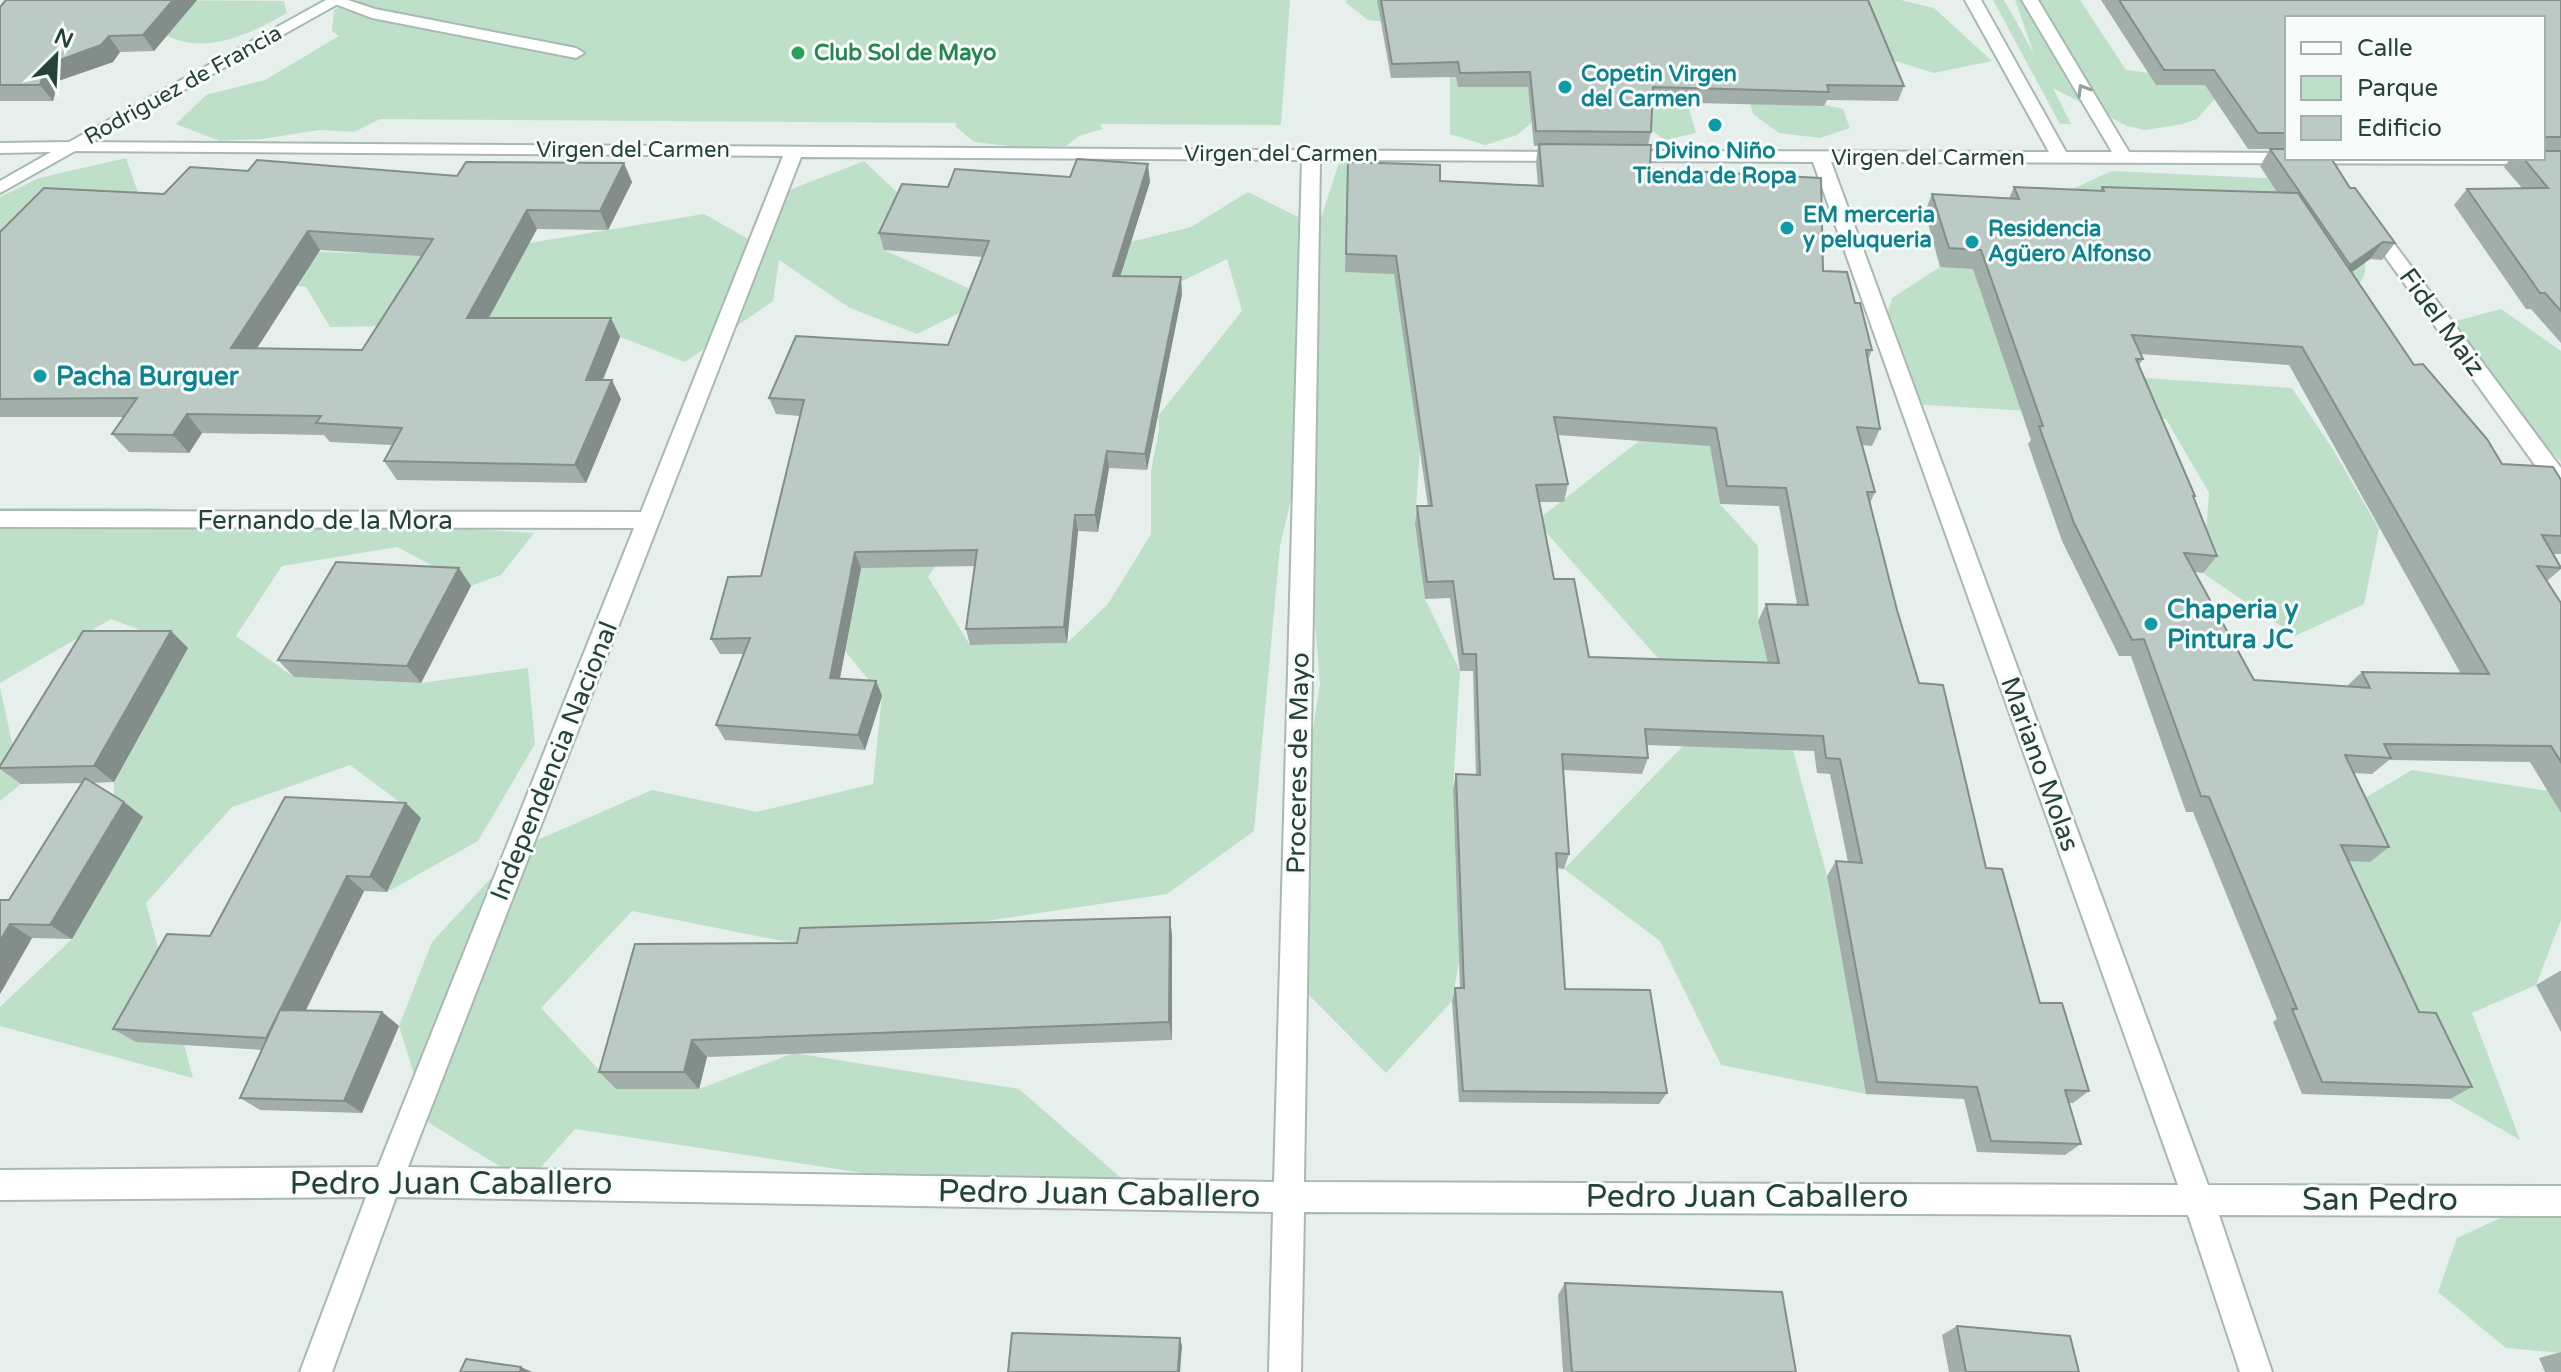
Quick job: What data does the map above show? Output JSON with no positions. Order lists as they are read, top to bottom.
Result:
{
  "streets": {
    "street": [
      "Rodriguez de Francia",
      "Virgen del Carmen",
      "Fidel Maiz",
      "Fernando de la Mora",
      "Independencia Nacional",
      "Proceres de Mayo",
      "Mariano Molas",
      "Pedro Juan Caballero",
      "San Pedro"
    ]
  },
  "crossings": [
    ["Rodriguez de Francia", "Virgen del Carmen"],
    ["Virgen del Carmen", "Independencia Nacional"],
    ["Virgen del Carmen", "Proceres de Mayo"],
    ["Virgen del Carmen", "Mariano Molas"],
    ["Fernando de la Mora", "Independencia Nacional"],
    ["Independencia Nacional", "Pedro Juan Caballero"],
    ["Proceres de Mayo", "Pedro Juan Caballero"],
    ["Mariano Molas", "Pedro Juan Caballero"],
    ["Mariano Molas", "San Pedro"],
    ["Pedro Juan Caballero", "San Pedro"]
  ],
  "places": [
    "Club Sol de Mayo",
    "Copetin Virgen del Carmen",
    "Divino Niño Tienda de Ropa",
    "EM merceria y peluqueria",
    "Residencia Agüero Alfonso",
    "Pacha Burguer",
    "Chaperia y Pintura JC"
  ],
  "legend": ["Calle", "Parque", "Edificio"],
  "north": "top right"
}
